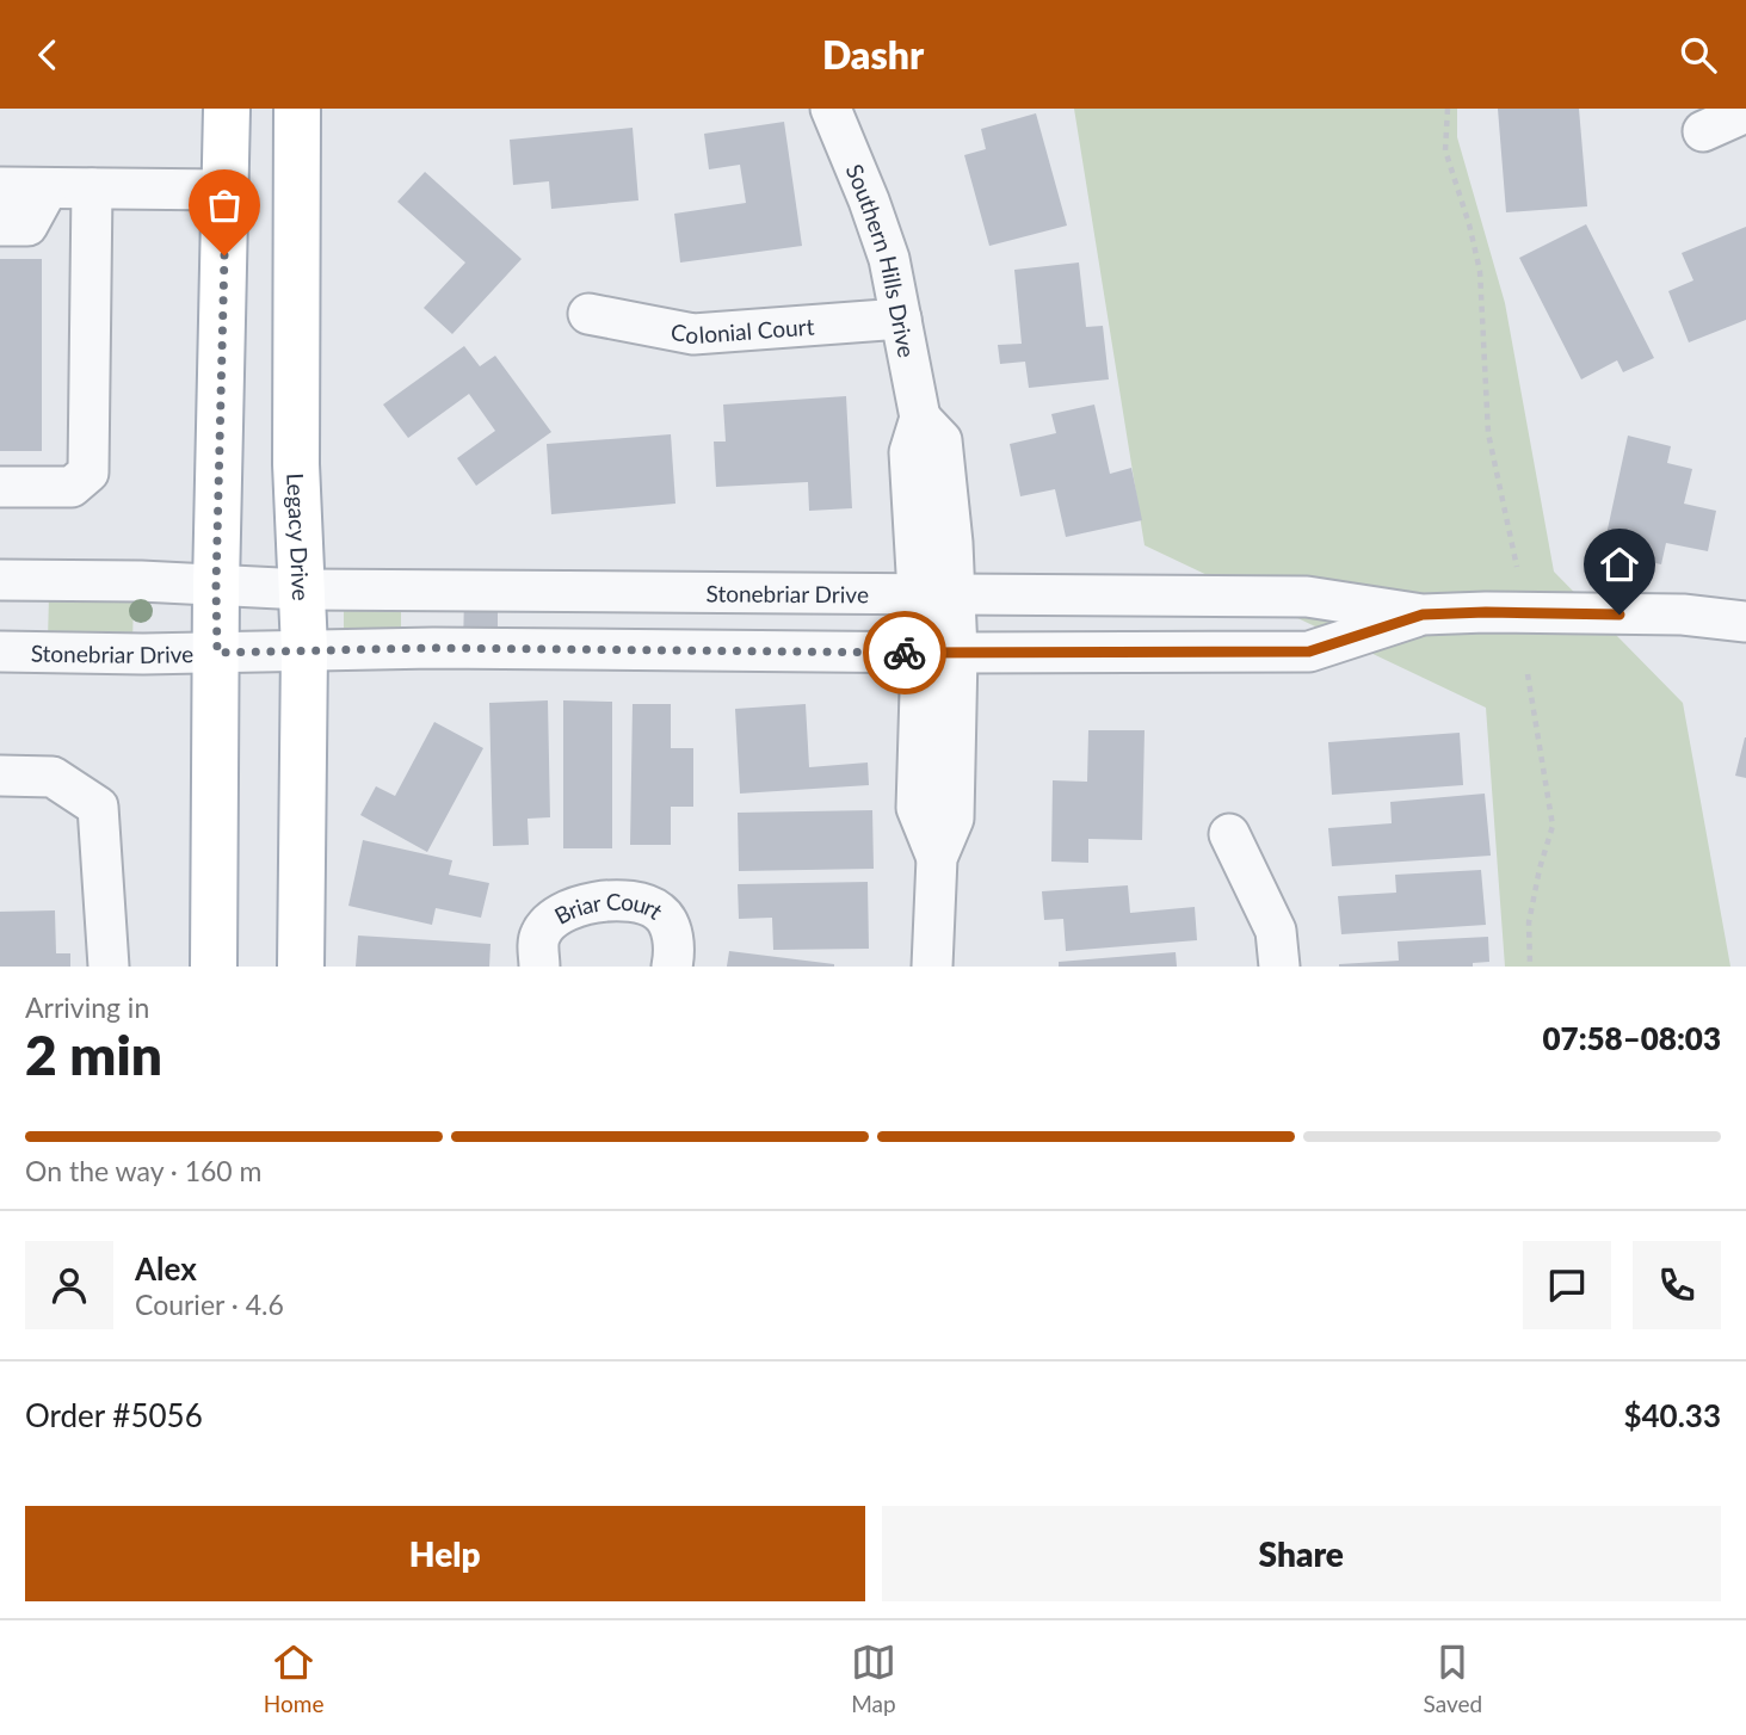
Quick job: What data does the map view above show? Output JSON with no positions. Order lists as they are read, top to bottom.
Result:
{
  "streets": {
    "main road": ["Legacy Drive"],
    "street": [
      "Southern Hills Drive",
      "Colonial Court",
      "Stonebriar Drive",
      "Briar Court"
    ]
  },
  "crossings": [
    ["Southern Hills Drive", "Colonial Court"],
    ["Southern Hills Drive", "Stonebriar Drive"],
    ["Legacy Drive", "Stonebriar Drive"]
  ],
  "page": {
    "header": "Dashr",
    "heading": ["2 min", "Arriving in", "07:58–08:03"],
    "panel": [
      "Alex",
      "Courier · 4.6",
      "Order #5056",
      "$40.33"
    ],
    "bar": "On the way · 160 m",
    "buttons": ["Help", "Share"],
    "tabs": ["Home", "Map", "Saved"]
  }
}
